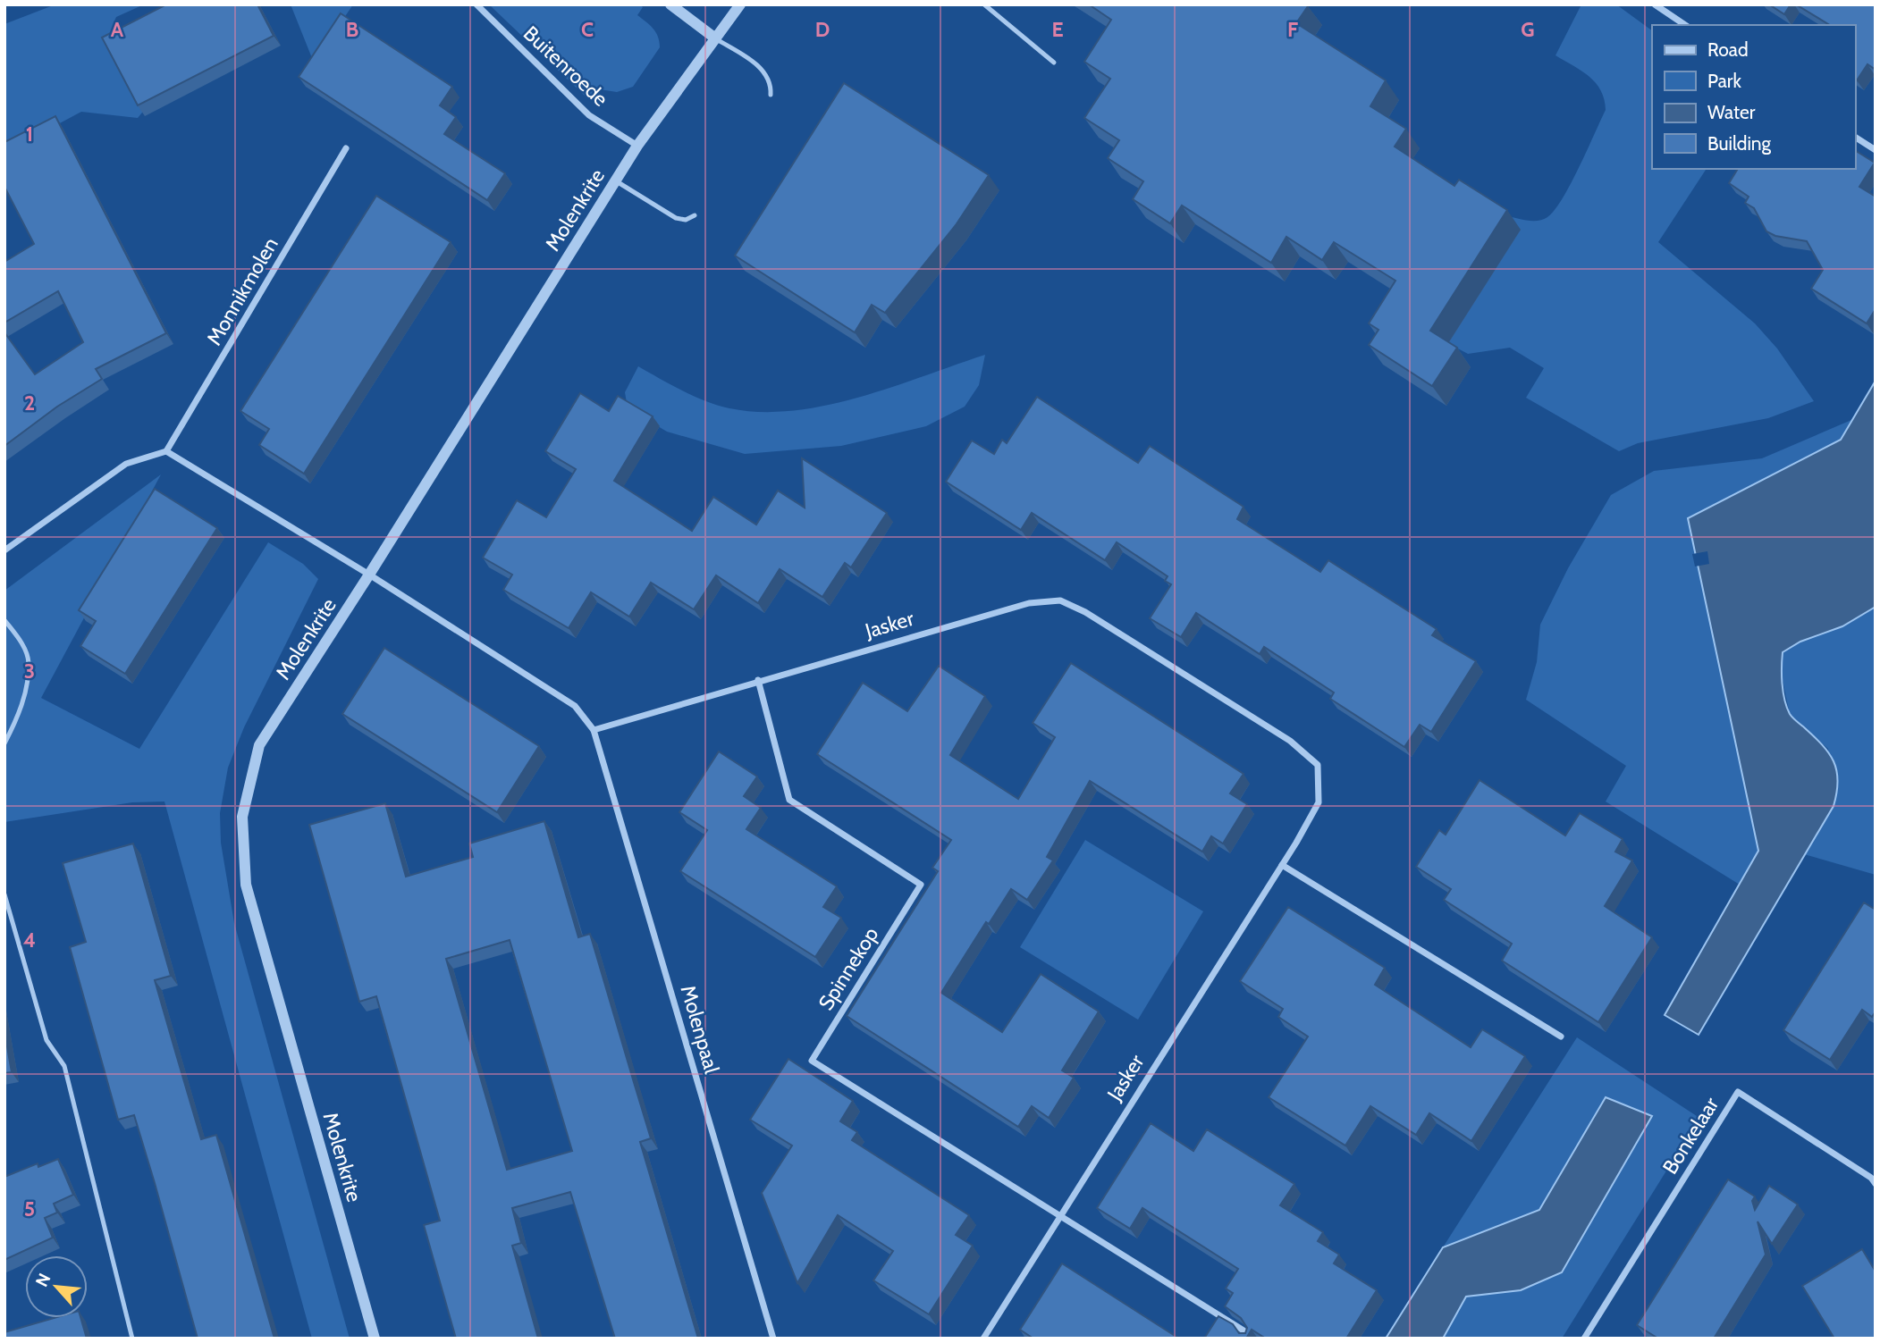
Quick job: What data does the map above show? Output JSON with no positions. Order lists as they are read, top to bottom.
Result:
{
  "streets": {
    "street": [
      "Buitenroede",
      "Molenkrite",
      "Monnikmolen",
      "Jasker",
      "Spinnekop",
      "Molenpaal",
      "Bonkelaar"
    ]
  },
  "crossings": [
    ["Buitenroede", "Molenkrite"],
    ["Jasker", "Spinnekop"],
    ["Jasker", "Molenpaal"]
  ],
  "legend": [
    "Road",
    "Park",
    "Water",
    "Building"
  ],
  "north": "top left",
  "grid": {
    "columns": [
      "A",
      "B",
      "C",
      "D",
      "E",
      "F",
      "G"
    ],
    "rows": [
      "1",
      "2",
      "3",
      "4",
      "5"
    ]
  }
}
